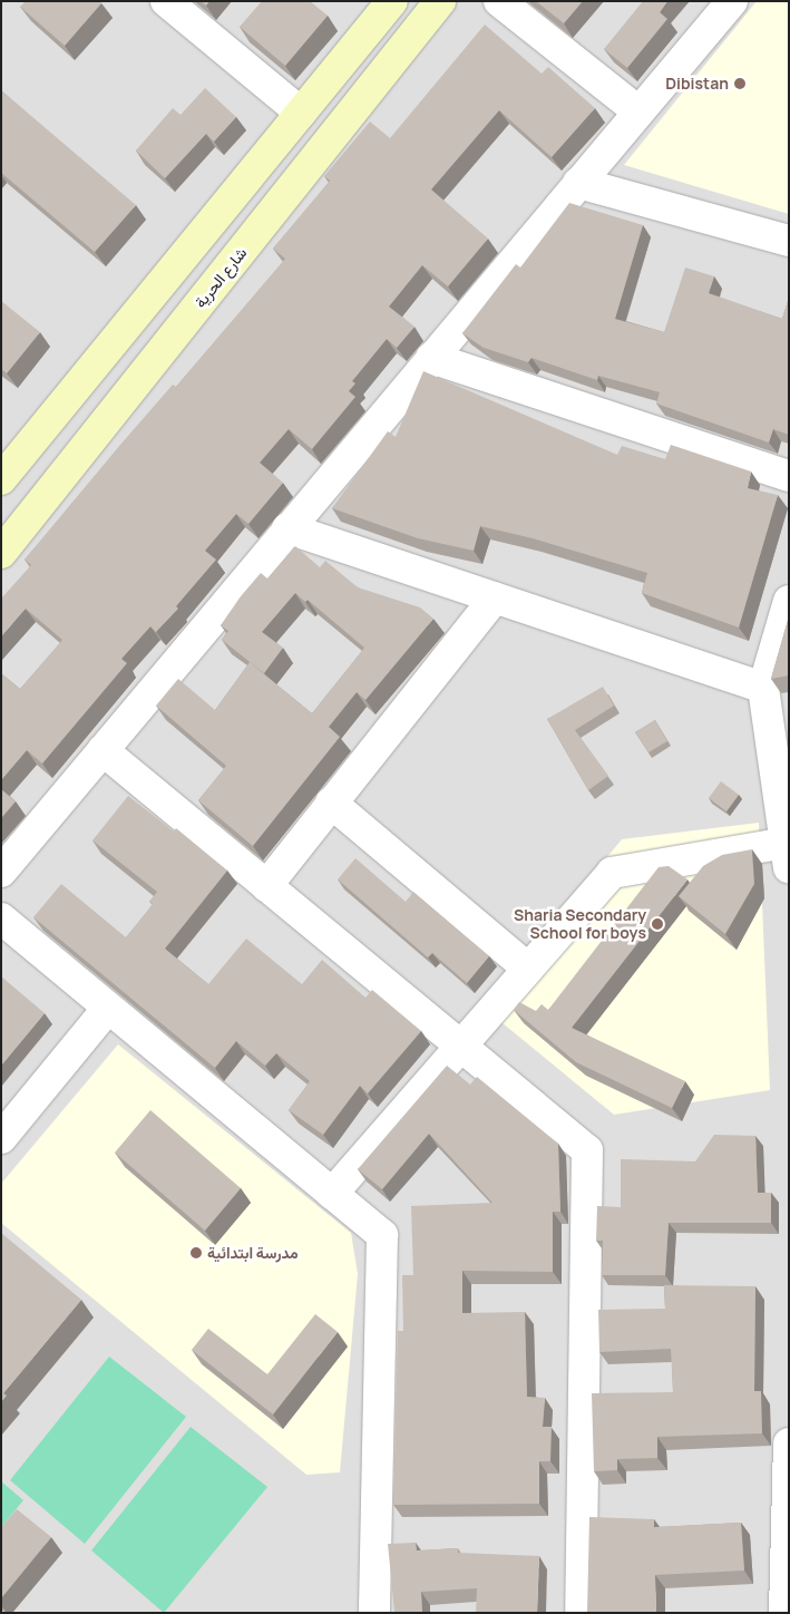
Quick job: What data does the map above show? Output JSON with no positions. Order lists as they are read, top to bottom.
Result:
{
  "streets": {
    "main road": ["شارع الحرية"]
  },
  "places": ["Dibistan", "Sharia Secondary School for boys", "مدرسة ابتدائية"]
}
